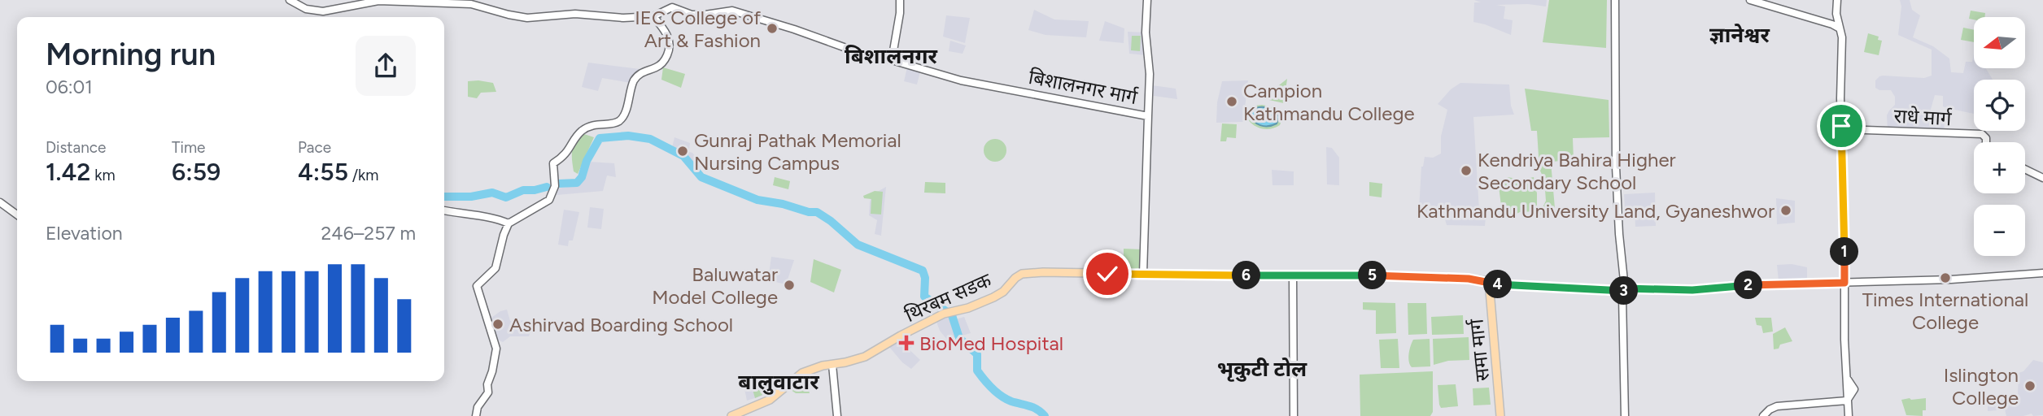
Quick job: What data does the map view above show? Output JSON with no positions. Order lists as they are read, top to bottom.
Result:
{
  "streets": {
    "main road": [
      "बिशालनगर मार्ग",
      "राधे मार्ग",
      "थिरबम सडक",
      "समा मार्ग"
    ]
  },
  "crossings": [
    ["बिशालनगर मार्ग", "थिरबम सडक"],
    ["थिरबम सडक", "समा मार्ग"]
  ],
  "districts": [
    "ज्ञानेश्वर",
    "बिशालनगर",
    "भृकुटी टोल",
    "बालुवाटार"
  ],
  "places": {
    "other": [
      "IEC College of Art & Fashion",
      "Campion Kathmandu College",
      "Gunraj Pathak Memorial Nursing Campus",
      "Kendriya Bahira Higher Secondary School",
      "Kathmandu University Land, Gyaneshwor",
      "Times International College",
      "Baluwatar Model College",
      "Ashirvad Boarding School",
      "Islington College"
    ],
    "health": ["BioMed Hospital"]
  },
  "north": "left",
  "page": {
    "map_buttons": ["+", "−"],
    "heading": ["Morning run", "06:01"],
    "stats": [
      ["Distance", "1.42 km"],
      ["Time", "6:59"],
      ["Pace", "4:55 /km"]
    ],
    "chart": ["Elevation", "246–257 m"],
    "pins": [
      "1",
      "5",
      "6",
      "4",
      "2",
      "3"
    ]
  }
}
